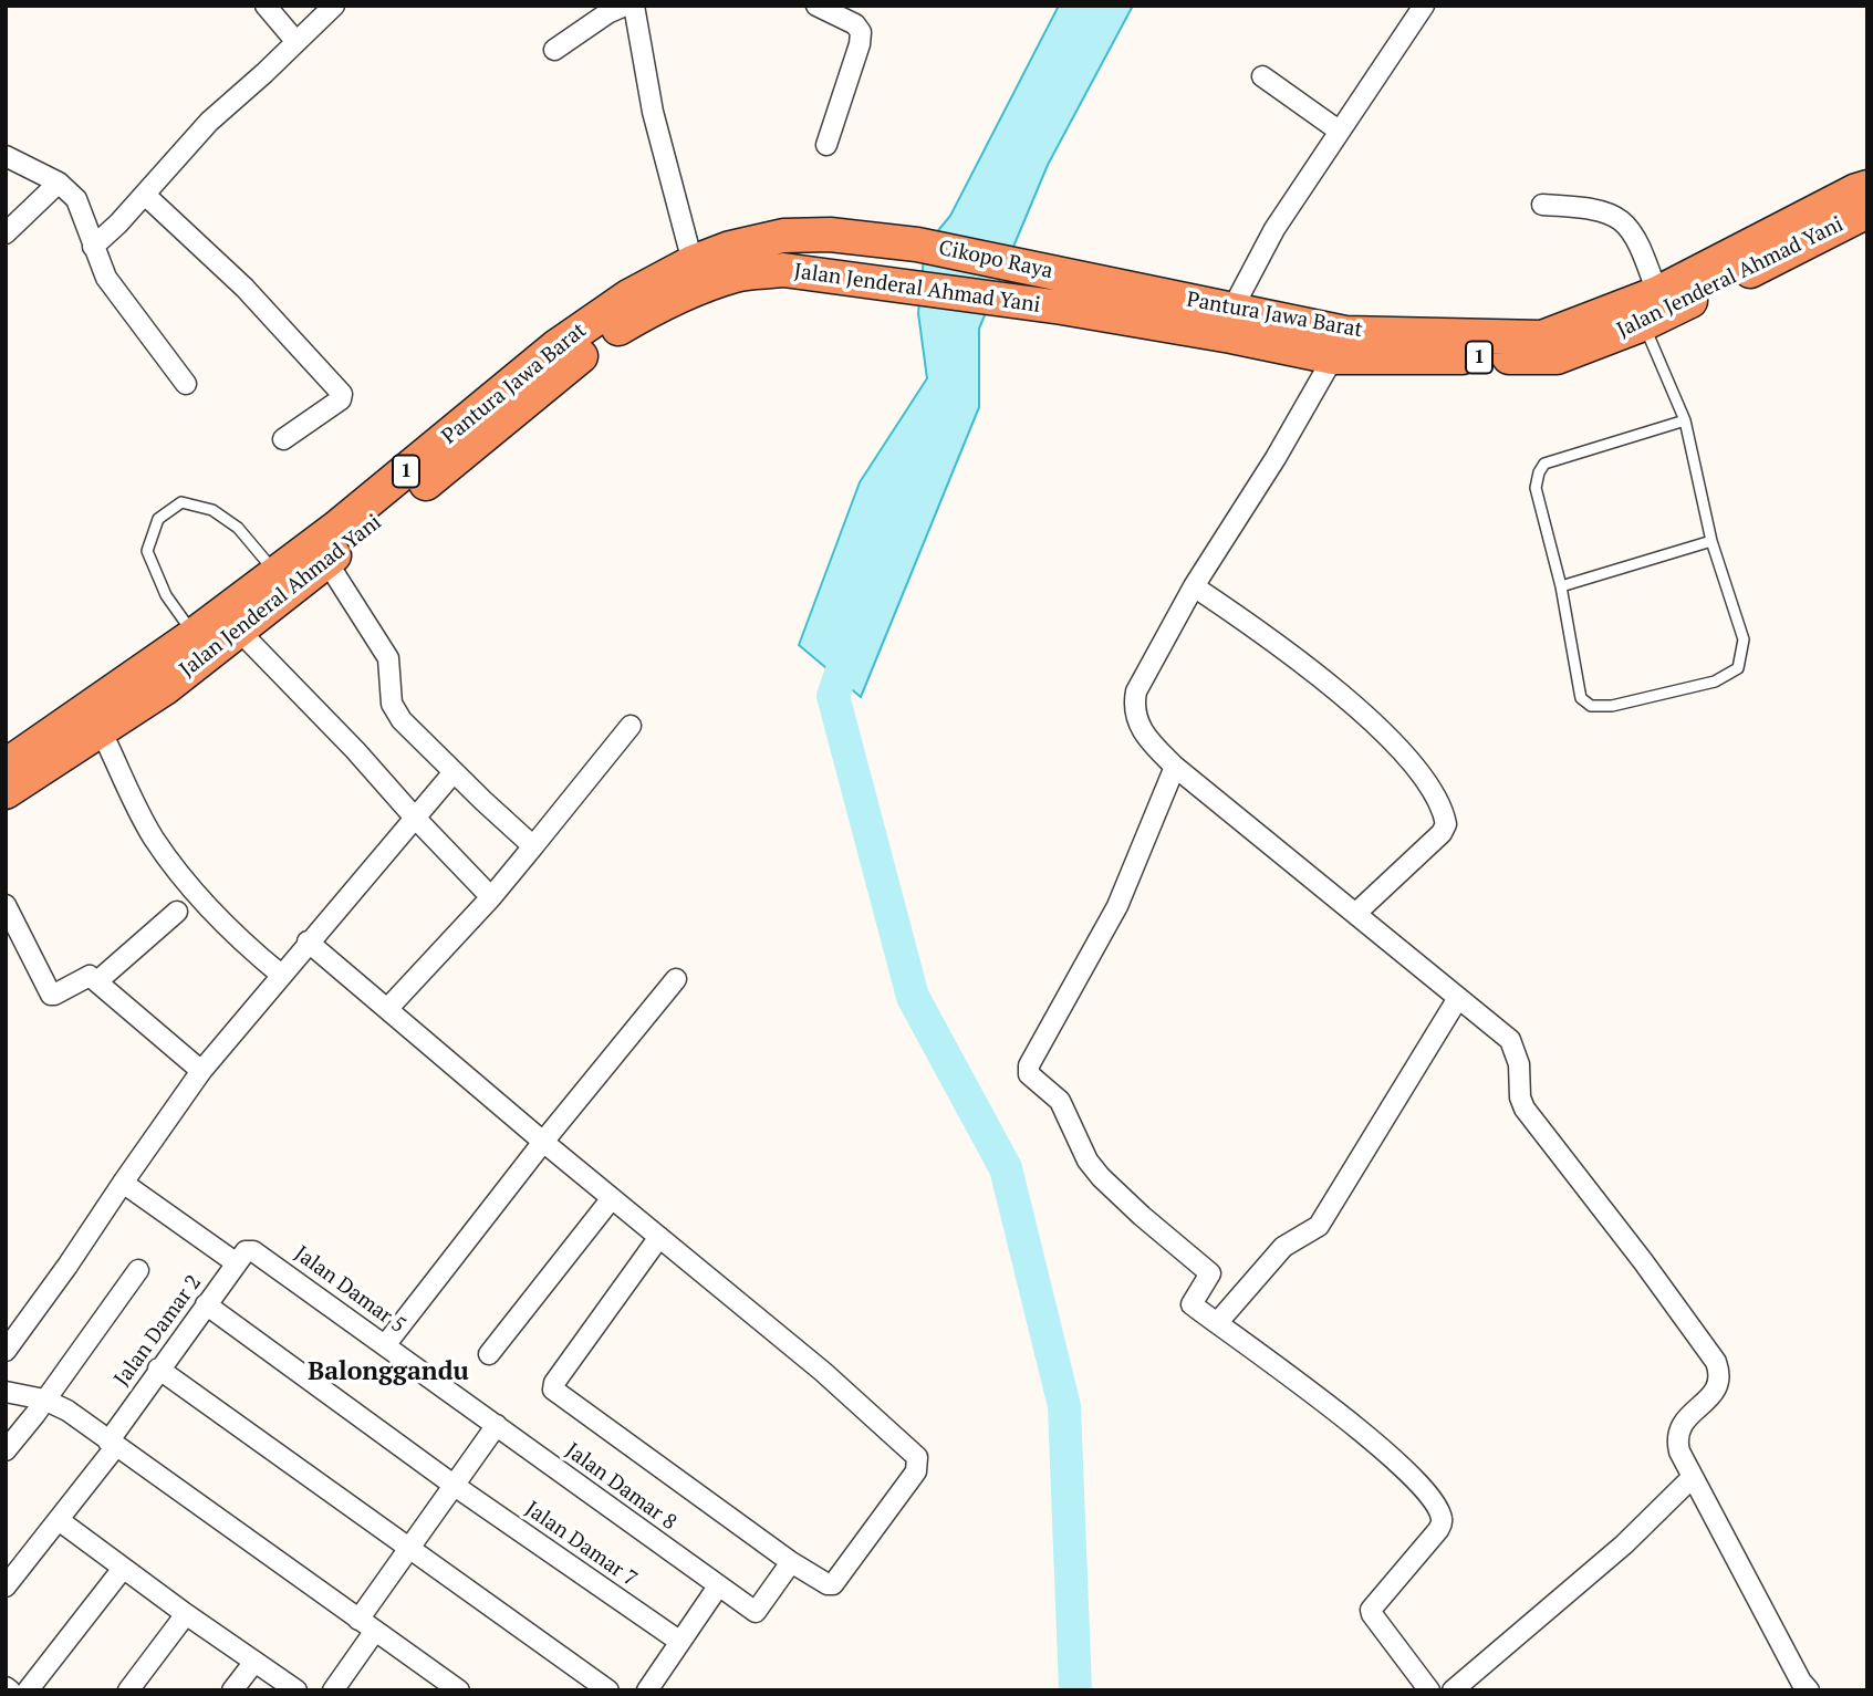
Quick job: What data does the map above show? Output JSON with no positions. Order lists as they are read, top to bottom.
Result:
{
  "streets": {
    "highway": [
      "Cikopo Raya",
      "Jalan Jenderal Ahmad Yani",
      "Pantura Jawa Barat",
      "1"
    ],
    "street": [
      "Jalan Damar 5",
      "Jalan Damar 2",
      "Jalan Damar 8",
      "Jalan Damar 7"
    ]
  },
  "crossings": [
    ["Cikopo Raya", "Pantura Jawa Barat"],
    ["Jalan Jenderal Ahmad Yani", "Pantura Jawa Barat"],
    ["Jalan Damar 5", "Jalan Damar 2"],
    ["Jalan Damar 5", "Jalan Damar 8"],
    ["Jalan Damar 2", "Jalan Damar 7"]
  ],
  "districts": ["Balonggandu"]
}
